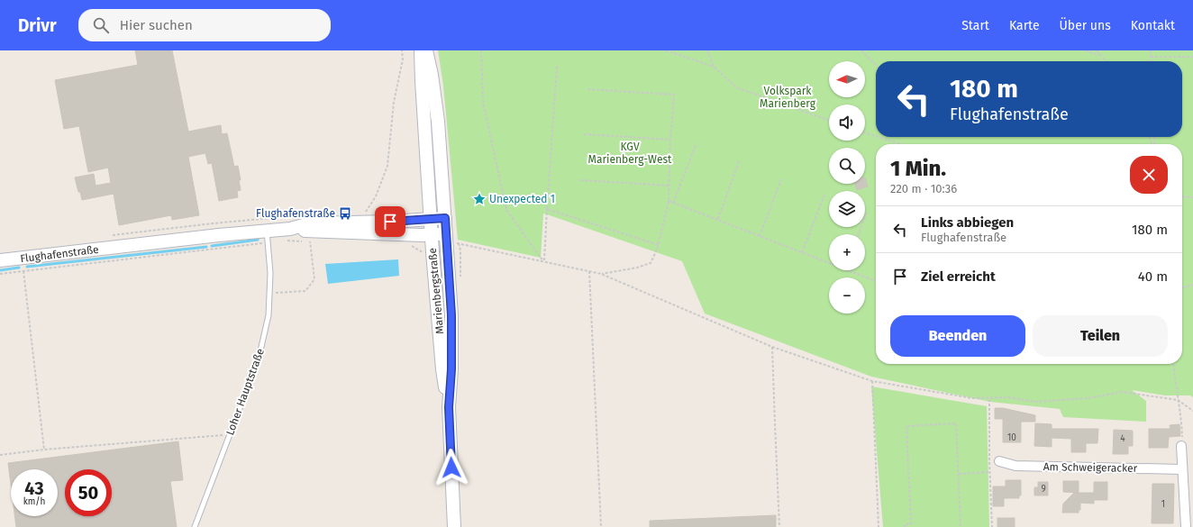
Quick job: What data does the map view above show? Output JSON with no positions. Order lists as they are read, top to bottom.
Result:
{
  "streets": {
    "main road": ["Flughafenstraße", "Marienbergstraße"],
    "street": ["Am Schweigeracker"],
    "lane": ["Loher Hauptstraße"]
  },
  "crossings": [
    ["Flughafenstraße", "Marienbergstraße"],
    ["Flughafenstraße", "Loher Hauptstraße"]
  ],
  "parks": ["Volkspark Marienberg", "KGV Marienberg-West"],
  "places": {
    "place": ["Unexpected 1"],
    "bus stop": ["Flughafenstraße"]
  },
  "house_numbers": [
    "10",
    "4",
    "9",
    "1"
  ],
  "north": "left",
  "page": {
    "header": "Drivr",
    "search": "Hier suchen",
    "nav": [
      "Start",
      "Karte",
      "Über uns",
      "Kontakt"
    ],
    "map_buttons": ["+", "−"],
    "turn": ["180 m", "Flughafenstraße"],
    "heading": ["1 Min.", "220 m · 10:36"],
    "list": [
      {
        "name": "Links abbiegen",
        "note": "Flughafenstraße",
        "value": "180 m"
      },
      {
        "name": "Ziel erreicht",
        "value": "40 m"
      }
    ],
    "buttons": ["Beenden", "Teilen"],
    "speed": "43 km/h",
    "limit": "50"
  }
}
